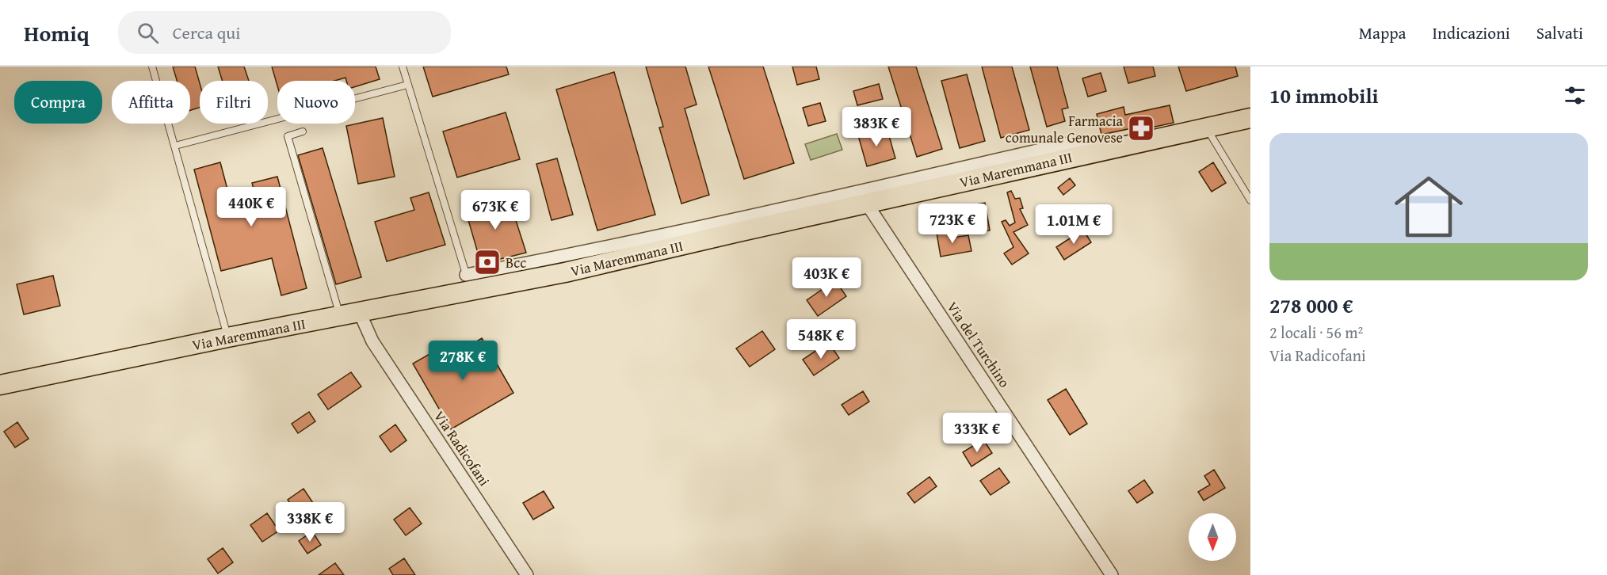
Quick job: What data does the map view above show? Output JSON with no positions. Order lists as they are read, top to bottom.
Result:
{
  "streets": {
    "main road": ["Via Maremmana III"],
    "street": ["Via del Turchino", "Via Radicofani"]
  },
  "crossings": [
    ["Via Maremmana III", "Via del Turchino"],
    ["Via Maremmana III", "Via Radicofani"]
  ],
  "places": {
    "pharmacy": ["Farmacia comunale Genovese"],
    "bank": ["Bcc"]
  },
  "north": "bottom",
  "page": {
    "header": "Homiq",
    "search": "Cerca qui",
    "nav": ["Mappa", "Indicazioni", "Salvati"],
    "heading": "10 immobili",
    "chip": [
      "Compra",
      "Affitta",
      "Filtri",
      "Nuovo"
    ],
    "price": [
      "383K €",
      "440K €",
      "673K €",
      "723K €",
      "1.01M €",
      "403K €",
      "548K €",
      "278K €",
      "333K €",
      "338K €"
    ],
    "list": [
      {
        "name": "278 000 €",
        "note": "2 locali · 56 m² · Via Radicofani"
      }
    ]
  }
}
